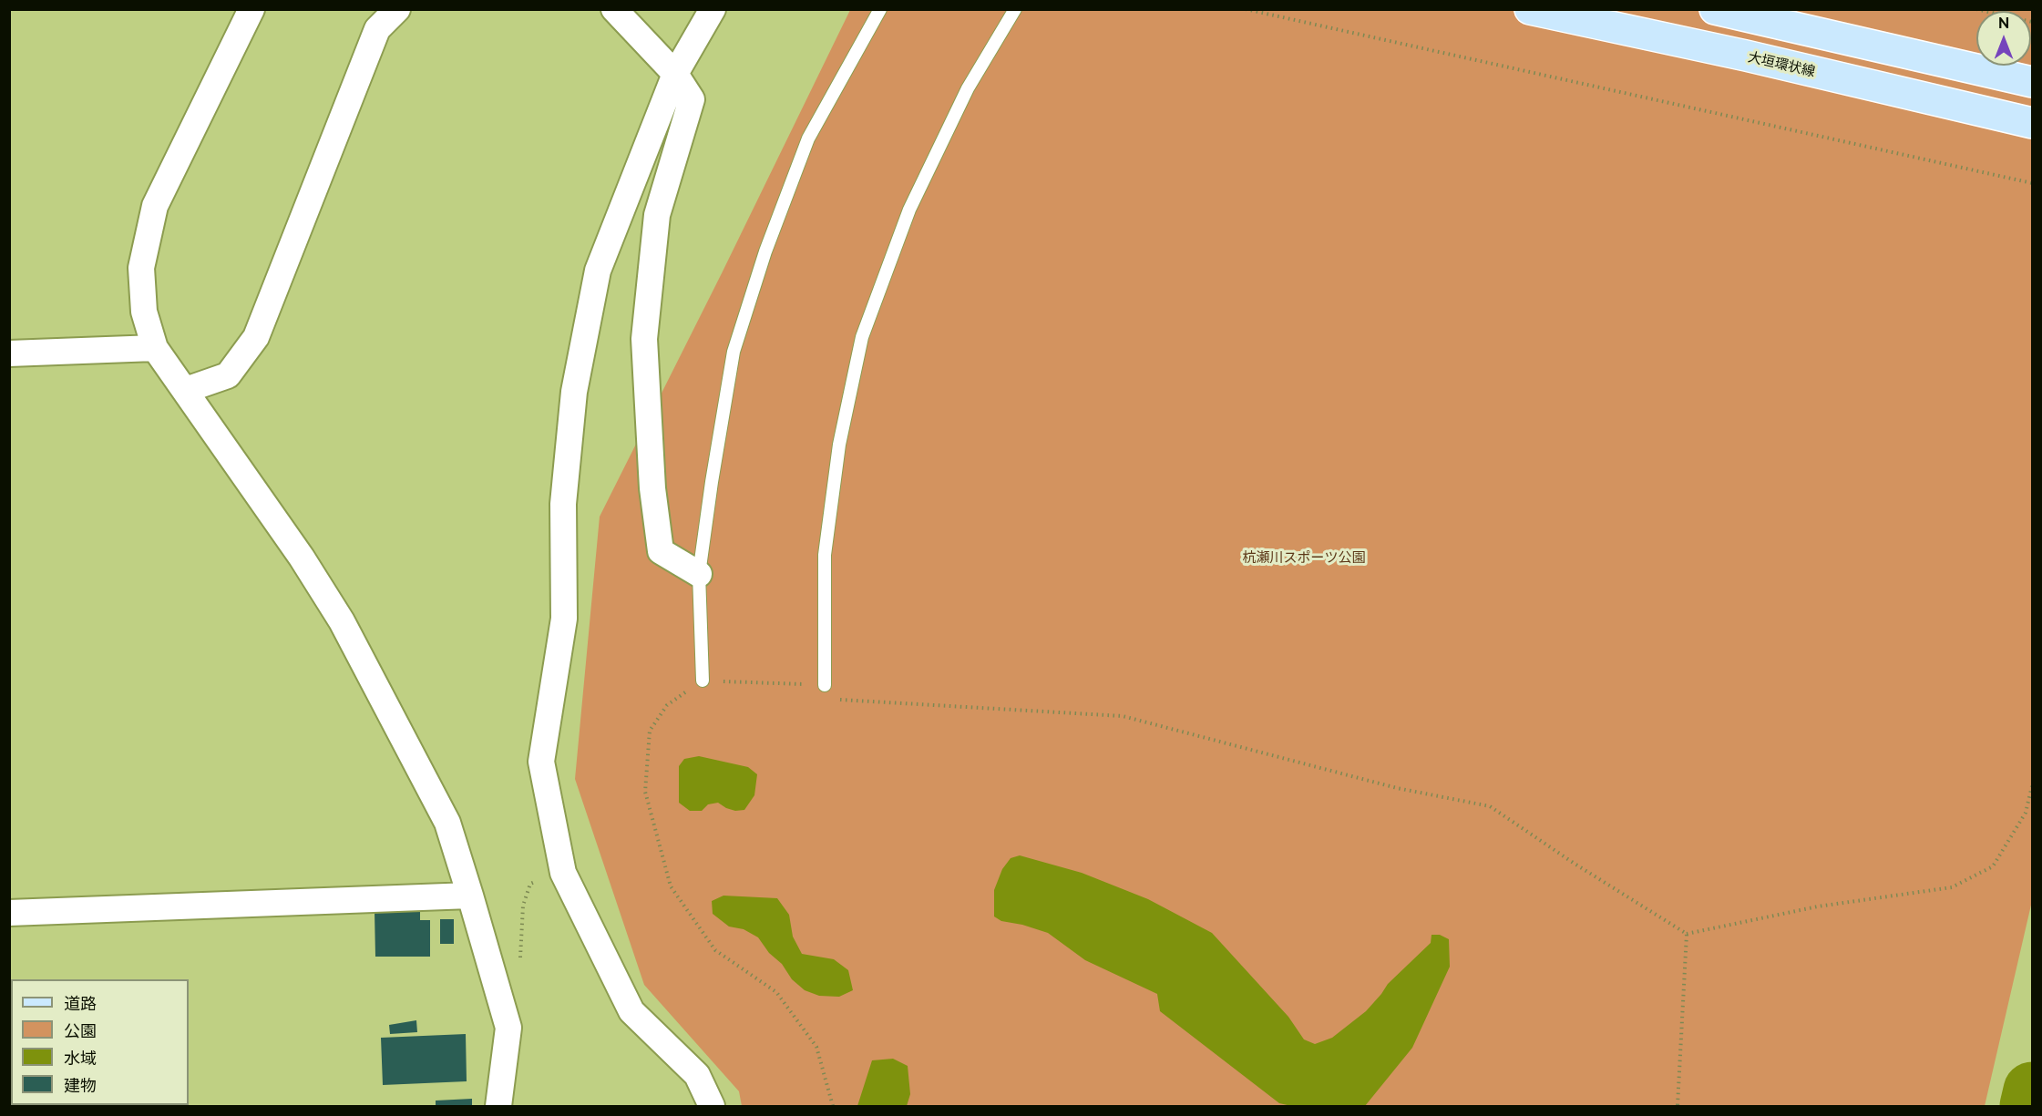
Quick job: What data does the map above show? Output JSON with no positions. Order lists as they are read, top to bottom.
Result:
{
  "streets": {
    "main road": ["大垣環状線"]
  },
  "parks": ["杭瀬川スポーツ公園"],
  "legend": [
    "道路",
    "公園",
    "水域",
    "建物"
  ],
  "north": "top"
}
